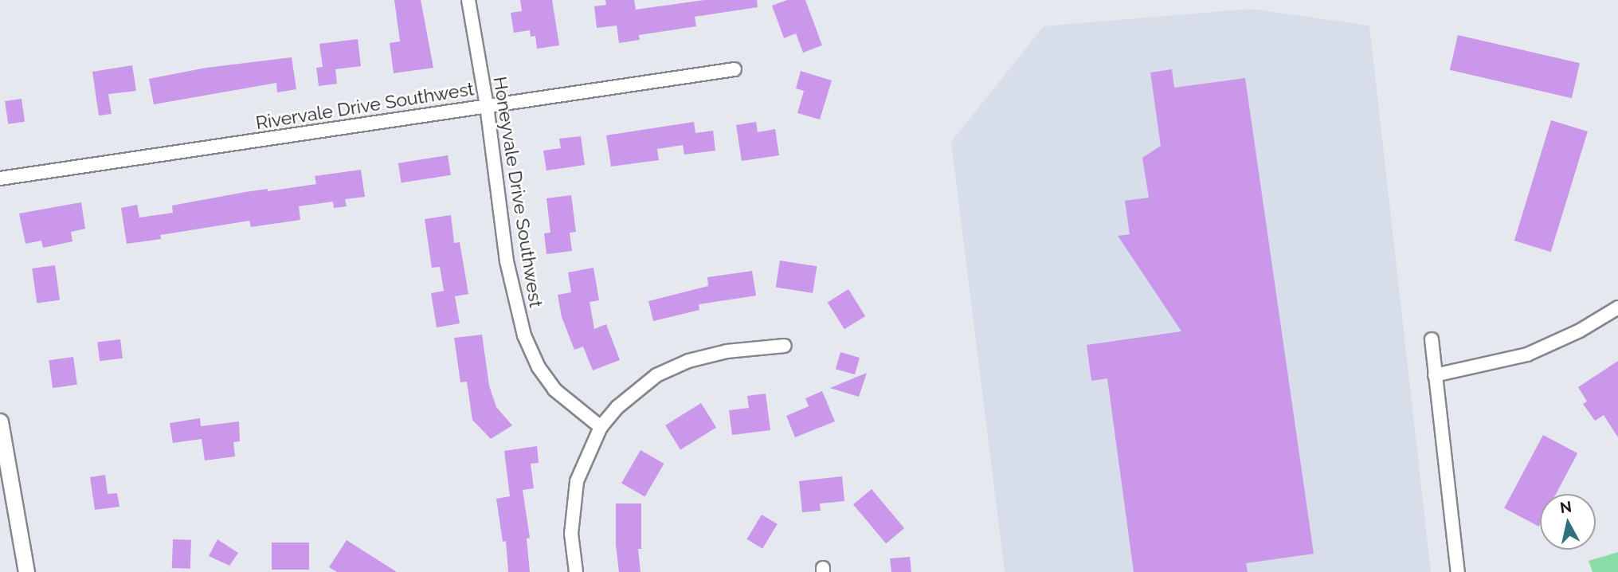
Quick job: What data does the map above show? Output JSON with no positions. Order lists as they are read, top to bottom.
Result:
{
  "streets": {
    "street": ["Rivervale Drive Southwest", "Honeyvale Drive Southwest"]
  },
  "crossings": [
    ["Rivervale Drive Southwest", "Honeyvale Drive Southwest"]
  ],
  "north": "top"
}
